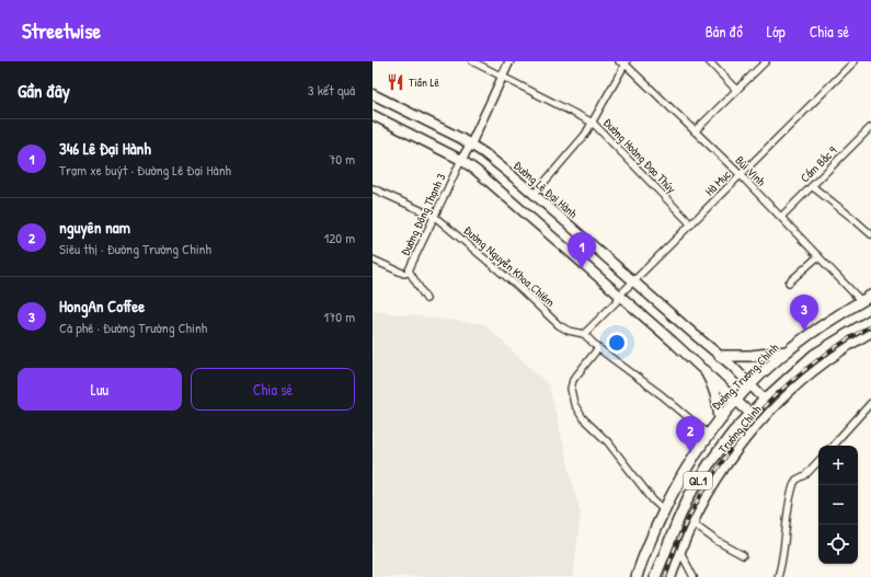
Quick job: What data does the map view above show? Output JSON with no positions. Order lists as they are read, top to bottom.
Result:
{
  "streets": {
    "highway": ["Đường Trường Chinh", "QL.1"],
    "main road": ["Đường Lê Đại Hành"],
    "street": [
      "Đường Hoàng Đạo Thúy",
      "Cẩm Bắc 9",
      "Bùi Vịnh",
      "Hà Mục",
      "Đường Đông Thạnh 3",
      "Đường Nguyễn Khoa Chiêm",
      "Trường Chinh"
    ]
  },
  "crossings": [
    ["Đường Hoàng Đạo Thúy", "Hà Mục"],
    ["Cẩm Bắc 9", "Bùi Vịnh"],
    ["Bùi Vịnh", "Hà Mục"],
    ["Bùi Vịnh", "Đường Trường Chinh"],
    ["Hà Mục", "Đường Lê Đại Hành"],
    ["Đường Lê Đại Hành", "Đường Trường Chinh"],
    ["Đường Lê Đại Hành", "QL.1"],
    ["Đường Đông Thạnh 3", "Đường Nguyễn Khoa Chiêm"]
  ],
  "places": {
    "restaurant": ["Tiần Lê"]
  },
  "page": {
    "header": "Streetwise",
    "nav": ["Bản đồ", "Lớp", "Chia sẻ"],
    "heading": ["Gần đây", "3 kết quả"],
    "list": [
      {
        "mark": "1",
        "name": "346 Lê Đại Hành",
        "note": "Trạm xe buýt · Đường Lê Đại Hành",
        "value": "70 m"
      },
      {
        "mark": "2",
        "name": "nguyên nam",
        "note": "Siêu thị · Đường Trường Chinh",
        "value": "120 m"
      },
      {
        "mark": "3",
        "name": "HongAn Coffee",
        "note": "Cà phê · Đường Trường Chinh",
        "value": "170 m"
      }
    ],
    "pins": ["1", "3", "2"],
    "buttons": ["Lưu", "Chia sẻ"],
    "map_buttons": ["+", "−"]
  }
}
